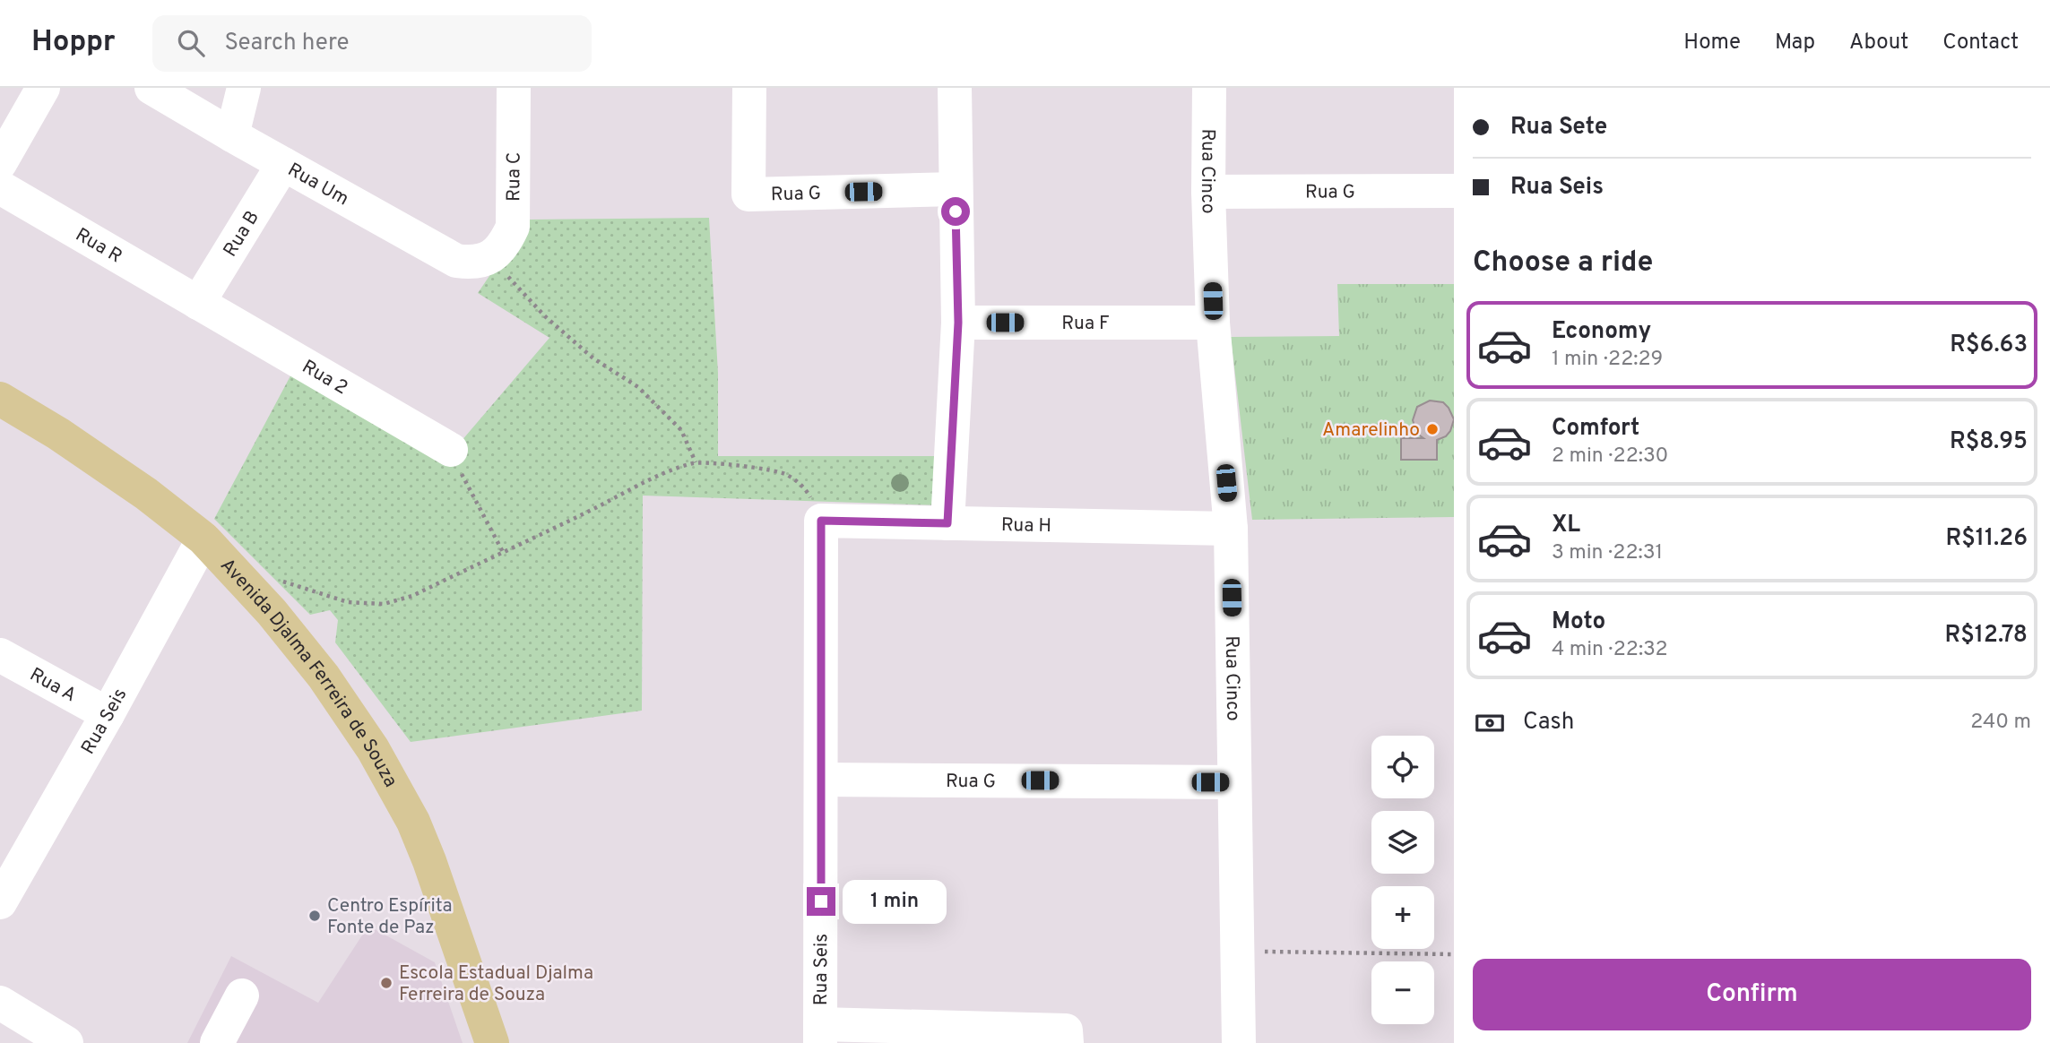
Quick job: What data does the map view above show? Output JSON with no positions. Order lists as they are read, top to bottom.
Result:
{
  "streets": {
    "main road": ["Avenida Djalma Ferreira de Souza"],
    "street": [
      "Rua Cinco",
      "Rua C",
      "Rua Um",
      "Rua G",
      "Rua B",
      "Rua R",
      "Rua F",
      "Rua 2",
      "Rua H",
      "Rua A",
      "Rua Seis"
    ]
  },
  "crossings": [
    ["Rua Cinco", "Rua G"],
    ["Rua Cinco", "Rua F"],
    ["Rua Cinco", "Rua H"],
    ["Rua C", "Rua Um"],
    ["Rua Um", "Rua B"],
    ["Rua G", "Rua Seis"],
    ["Rua B", "Rua R"],
    ["Rua B", "Rua 2"],
    ["Rua R", "Rua 2"],
    ["Rua H", "Rua Seis"],
    ["Avenida Djalma Ferreira de Souza", "Rua Seis"],
    ["Rua A", "Rua Seis"]
  ],
  "places": ["Amarelinho", "Centro Espírita Fonte de Paz", "Escola Estadual Djalma Ferreira de Souza"],
  "page": {
    "header": "Hoppr",
    "search": "Search here",
    "nav": [
      "Home",
      "Map",
      "About",
      "Contact"
    ],
    "banner": ["Rua Sete", "Rua Seis"],
    "heading": "Choose a ride",
    "list": [
      {
        "name": "Economy",
        "note": "1 min · 22:29",
        "value": "R$6.63"
      },
      {
        "name": "Comfort",
        "note": "2 min · 22:30",
        "value": "R$8.95"
      },
      {
        "name": "XL",
        "note": "3 min · 22:31",
        "value": "R$11.26"
      },
      {
        "name": "Moto",
        "note": "4 min · 22:32",
        "value": "R$12.78"
      }
    ],
    "pay": ["Cash", "240 m"],
    "map_buttons": ["+", "−"],
    "bubble": "1 min",
    "buttons": "Confirm"
  }
}
